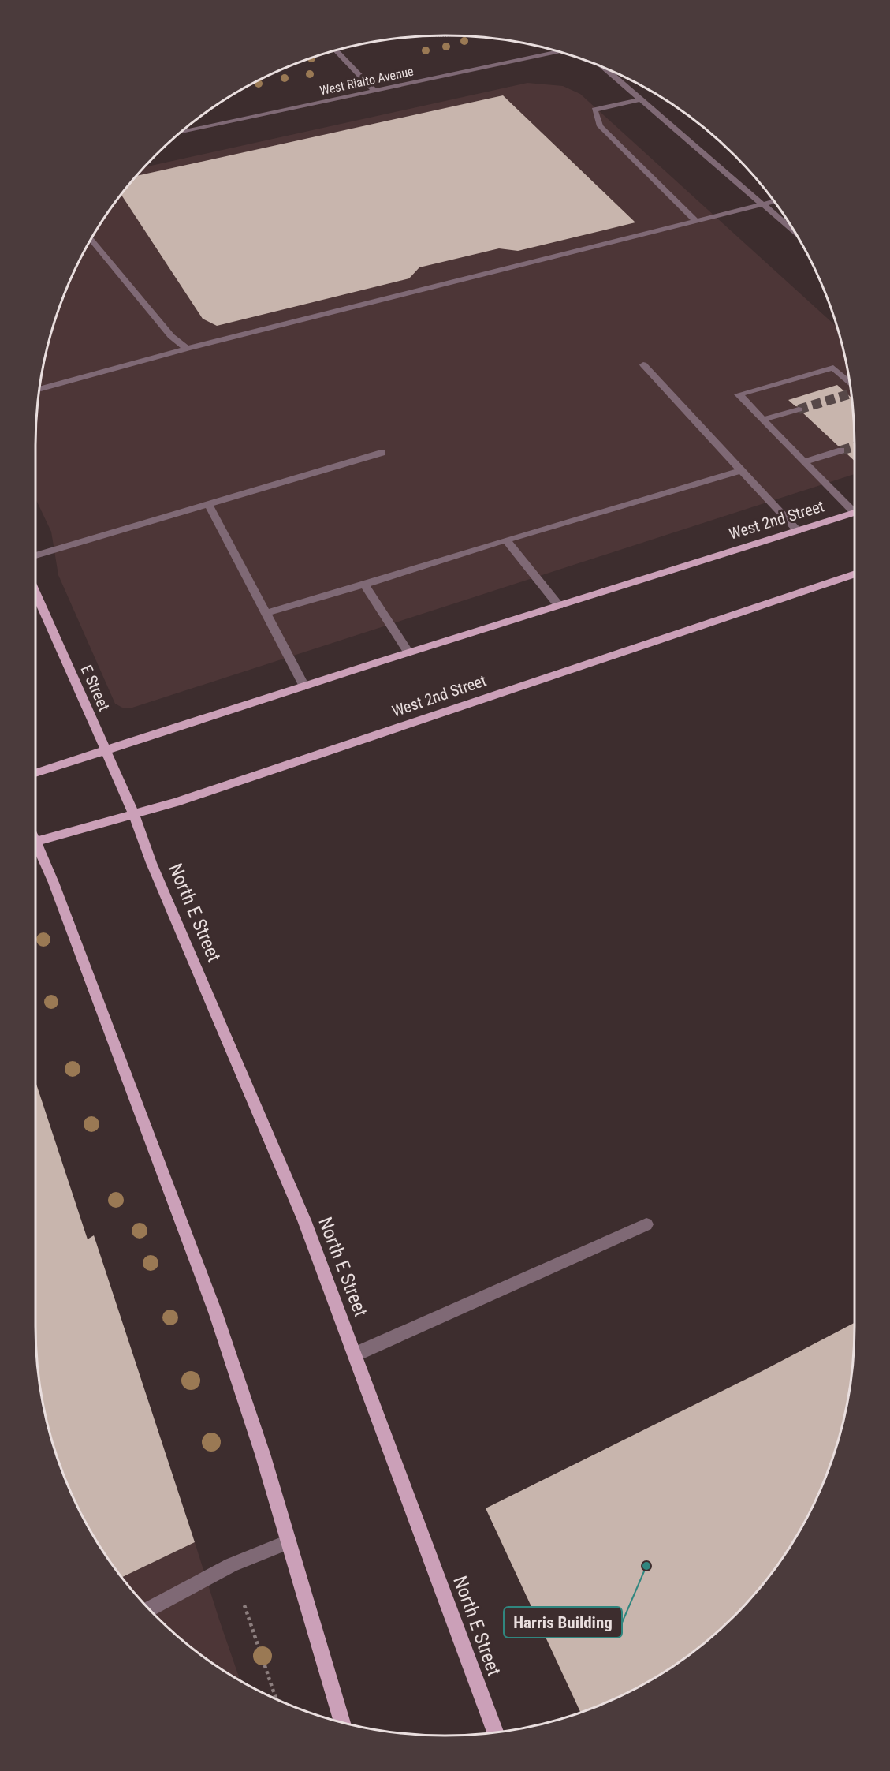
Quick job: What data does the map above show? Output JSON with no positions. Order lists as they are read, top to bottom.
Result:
{
  "streets": {
    "main road": ["West 2nd Street", "E Street", "North E Street"],
    "street": ["West Rialto Avenue"]
  },
  "crossings": [
    ["West 2nd Street", "E Street"],
    ["West 2nd Street", "North E Street"],
    ["E Street", "North E Street"]
  ],
  "places": ["Harris Building"]
}
